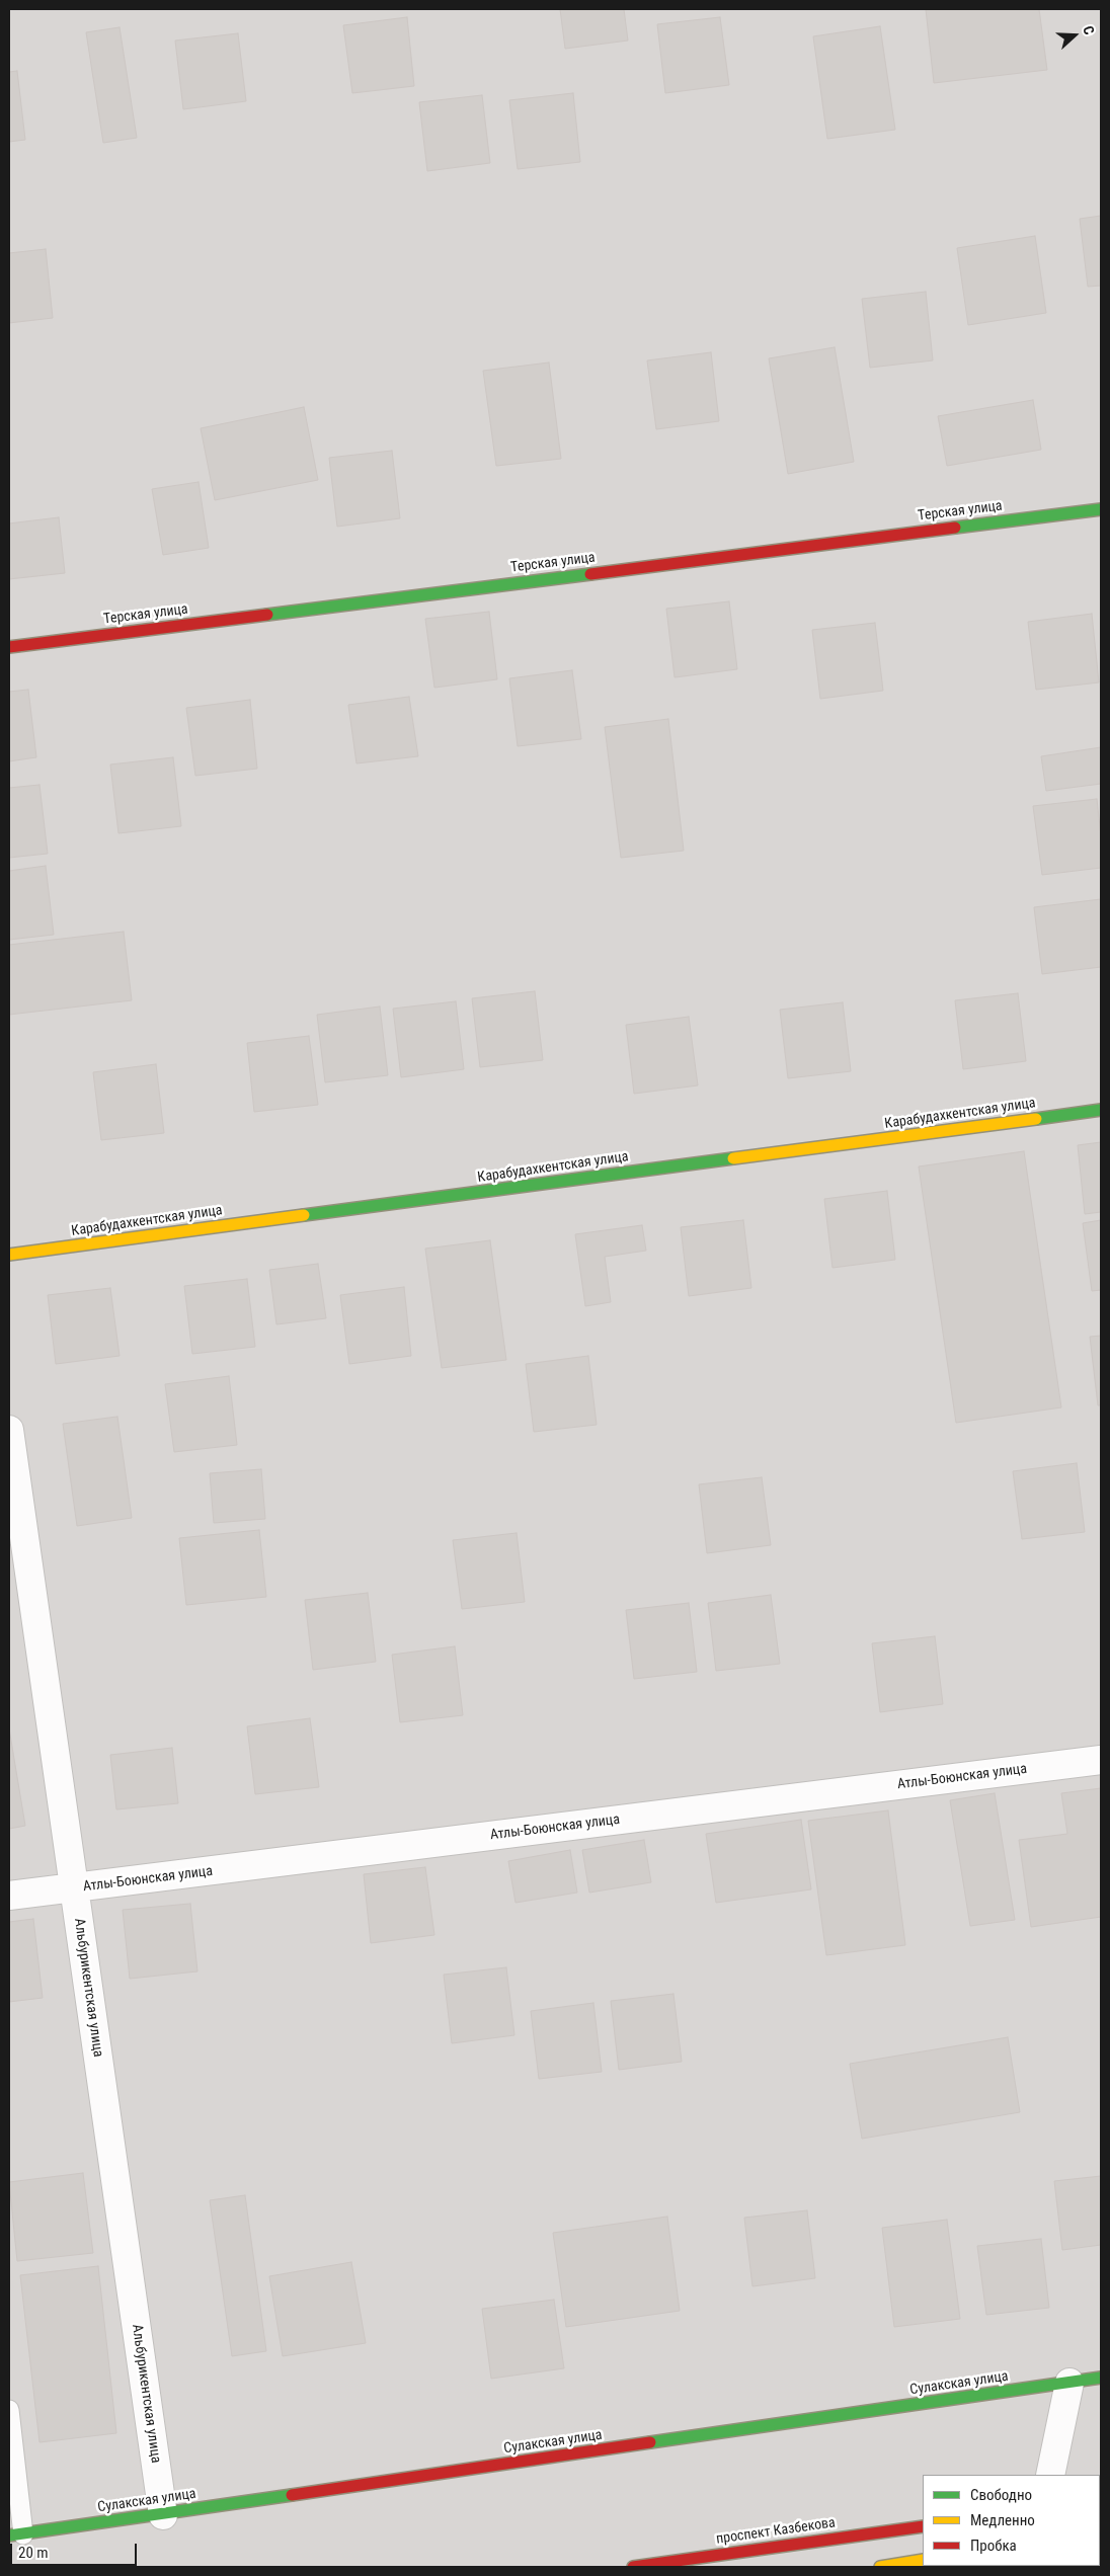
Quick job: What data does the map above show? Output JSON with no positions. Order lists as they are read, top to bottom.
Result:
{
  "streets": {
    "main road": [
      "Терская улица",
      "Карабудахкентская улица",
      "Сулакская улица",
      "проспект Казбекова"
    ],
    "street": ["Атлы-Боюнская улица", "Альбурикентская улица"]
  },
  "crossings": [
    ["Атлы-Боюнская улица", "Альбурикентская улица"],
    ["Альбурикентская улица", "Сулакская улица"]
  ],
  "legend": ["Свободно", "Медленно", "Пробка"],
  "scale_bar": "20 m",
  "north": "right"
}
